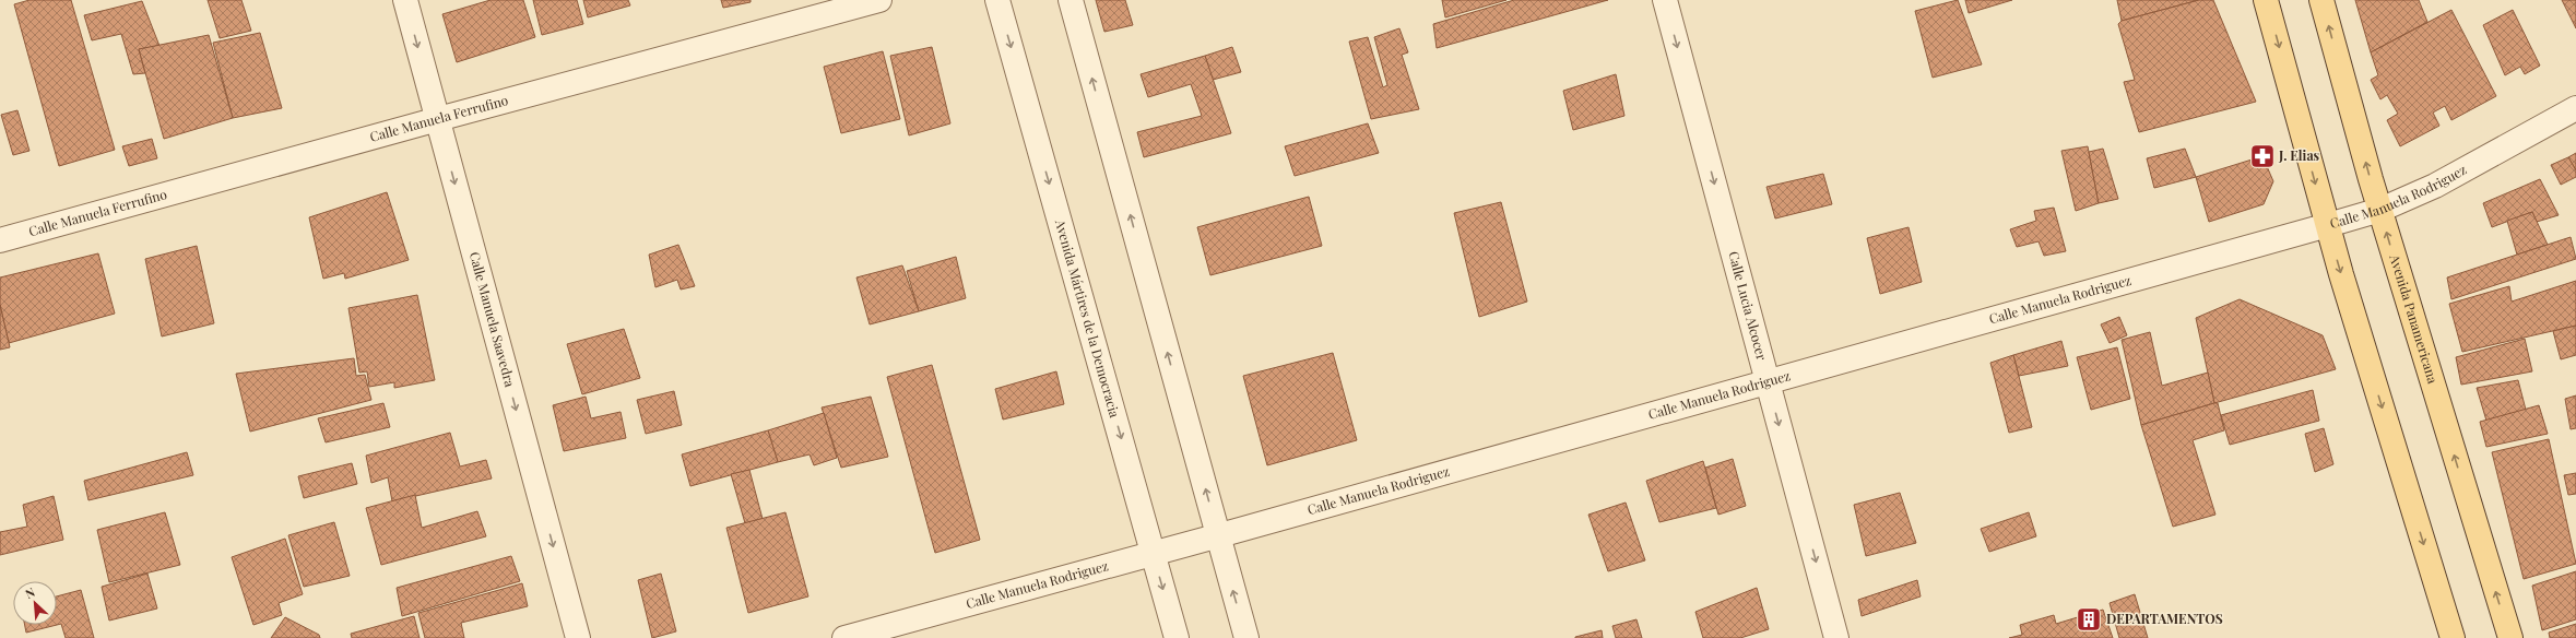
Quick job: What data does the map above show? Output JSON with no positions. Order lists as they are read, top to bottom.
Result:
{
  "streets": {
    "main road": ["Avenida Panamericana"],
    "street": [
      "Calle Manuela Ferrufino",
      "Calle Manuela Rodriguez",
      "Calle Lucia Alcocer",
      "Calle Manuela Saavedra",
      "Avenida Mártires de la Democracia"
    ]
  },
  "crossings": [
    ["Calle Manuela Ferrufino", "Calle Manuela Saavedra"],
    ["Calle Manuela Rodriguez", "Calle Lucia Alcocer"],
    ["Calle Manuela Rodriguez", "Avenida Mártires de la Democracia"],
    ["Calle Manuela Rodriguez", "Avenida Panamericana"]
  ],
  "one_way": ["Calle Lucia Alcocer", "Calle Manuela Saavedra"],
  "places": {
    "pharmacy": ["J. Elias"],
    "building": ["DEPARTAMENTOS"]
  },
  "north": "top left"
}
